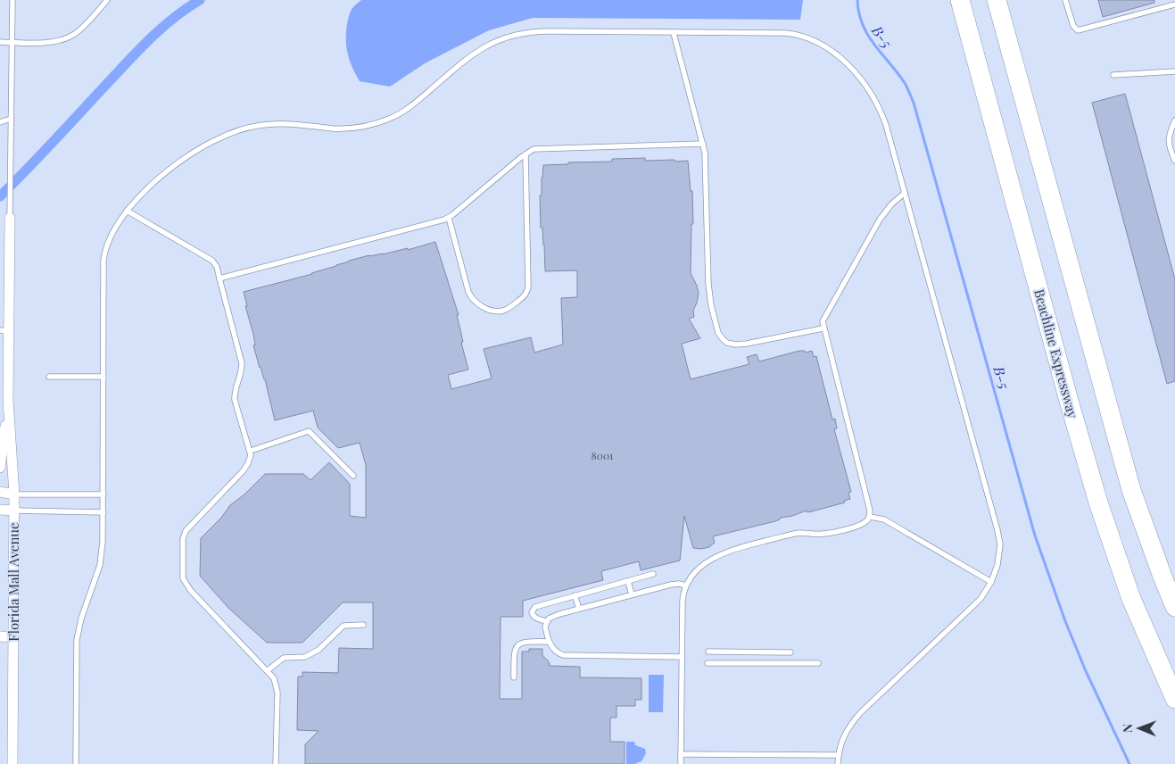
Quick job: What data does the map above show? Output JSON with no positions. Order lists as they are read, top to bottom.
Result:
{
  "streets": {
    "highway": ["Beachline Expressway"],
    "street": ["Florida Mall Avenue"]
  },
  "water": ["B-5"],
  "house_numbers": ["8001"],
  "north": "left"
}
